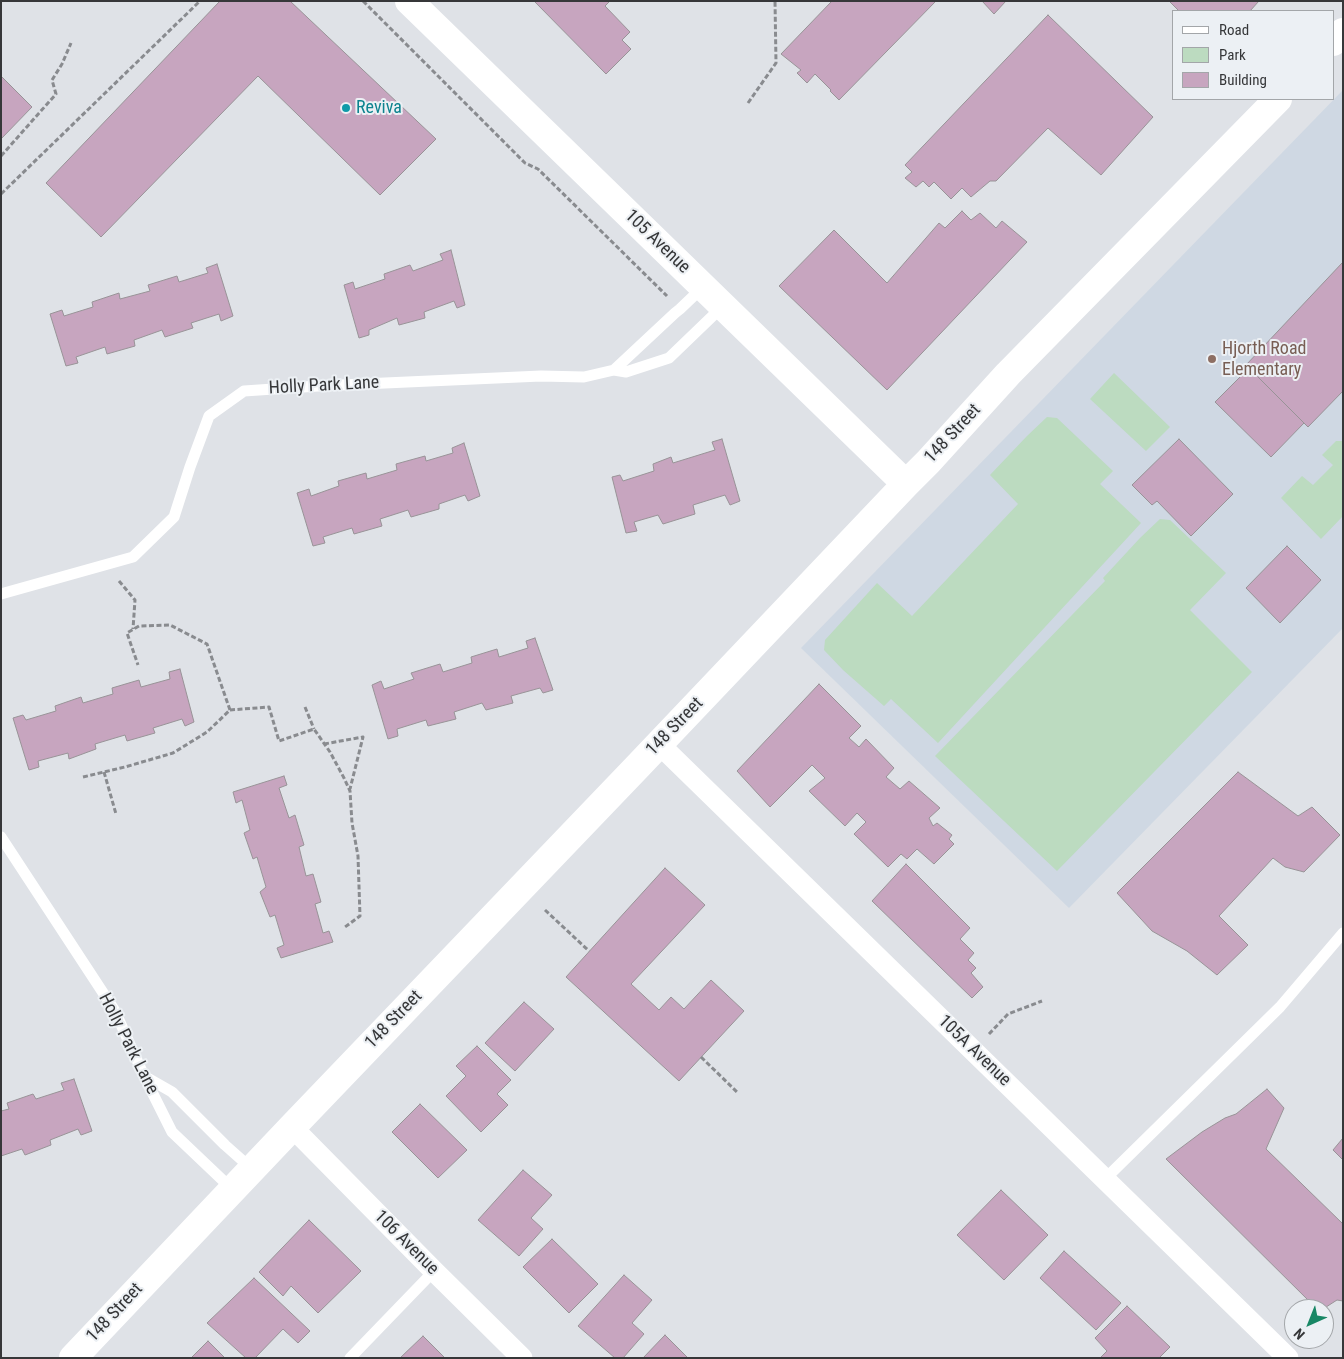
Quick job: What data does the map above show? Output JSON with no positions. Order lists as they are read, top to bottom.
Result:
{
  "streets": {
    "main road": ["105 Avenue", "148 Street"],
    "street": ["105A Avenue", "106 Avenue"],
    "lane": ["Holly Park Lane"]
  },
  "crossings": [
    ["105 Avenue", "Holly Park Lane"],
    ["105 Avenue", "148 Street"],
    ["Holly Park Lane", "148 Street"],
    ["148 Street", "105A Avenue"],
    ["148 Street", "106 Avenue"]
  ],
  "places": ["Reviva", "Hjorth Road Elementary"],
  "legend": ["Road", "Park", "Building"],
  "north": "bottom left"
}
